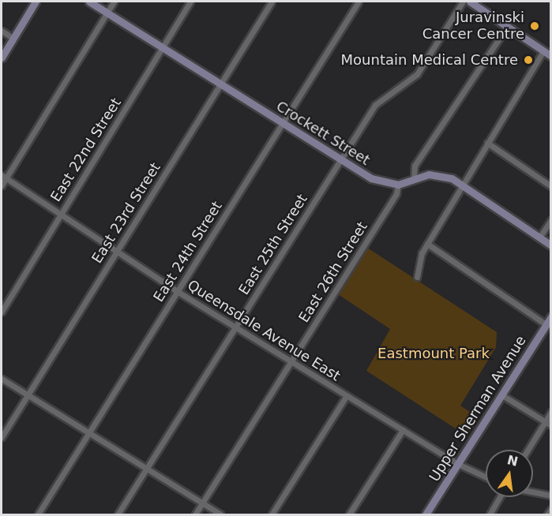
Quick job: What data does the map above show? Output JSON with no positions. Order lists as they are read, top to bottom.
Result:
{
  "streets": {
    "street": [
      "Crockett Street",
      "East 22nd Street",
      "East 23rd Street",
      "East 25th Street",
      "East 24th Street",
      "East 26th Street",
      "Queensdale Avenue East",
      "Upper Sherman Avenue"
    ]
  },
  "crossings": [
    ["Crockett Street", "East 22nd Street"],
    ["Crockett Street", "East 23rd Street"],
    ["Crockett Street", "East 25th Street"],
    ["Crockett Street", "East 24th Street"],
    ["Crockett Street", "East 26th Street"],
    ["East 22nd Street", "Queensdale Avenue East"],
    ["East 23rd Street", "Queensdale Avenue East"],
    ["East 25th Street", "Queensdale Avenue East"],
    ["East 24th Street", "Queensdale Avenue East"],
    ["East 26th Street", "Queensdale Avenue East"],
    ["Queensdale Avenue East", "Upper Sherman Avenue"]
  ],
  "parks": ["Eastmount Park"],
  "places": ["Juravinski Cancer Centre", "Mountain Medical Centre"],
  "north": "top"
}
